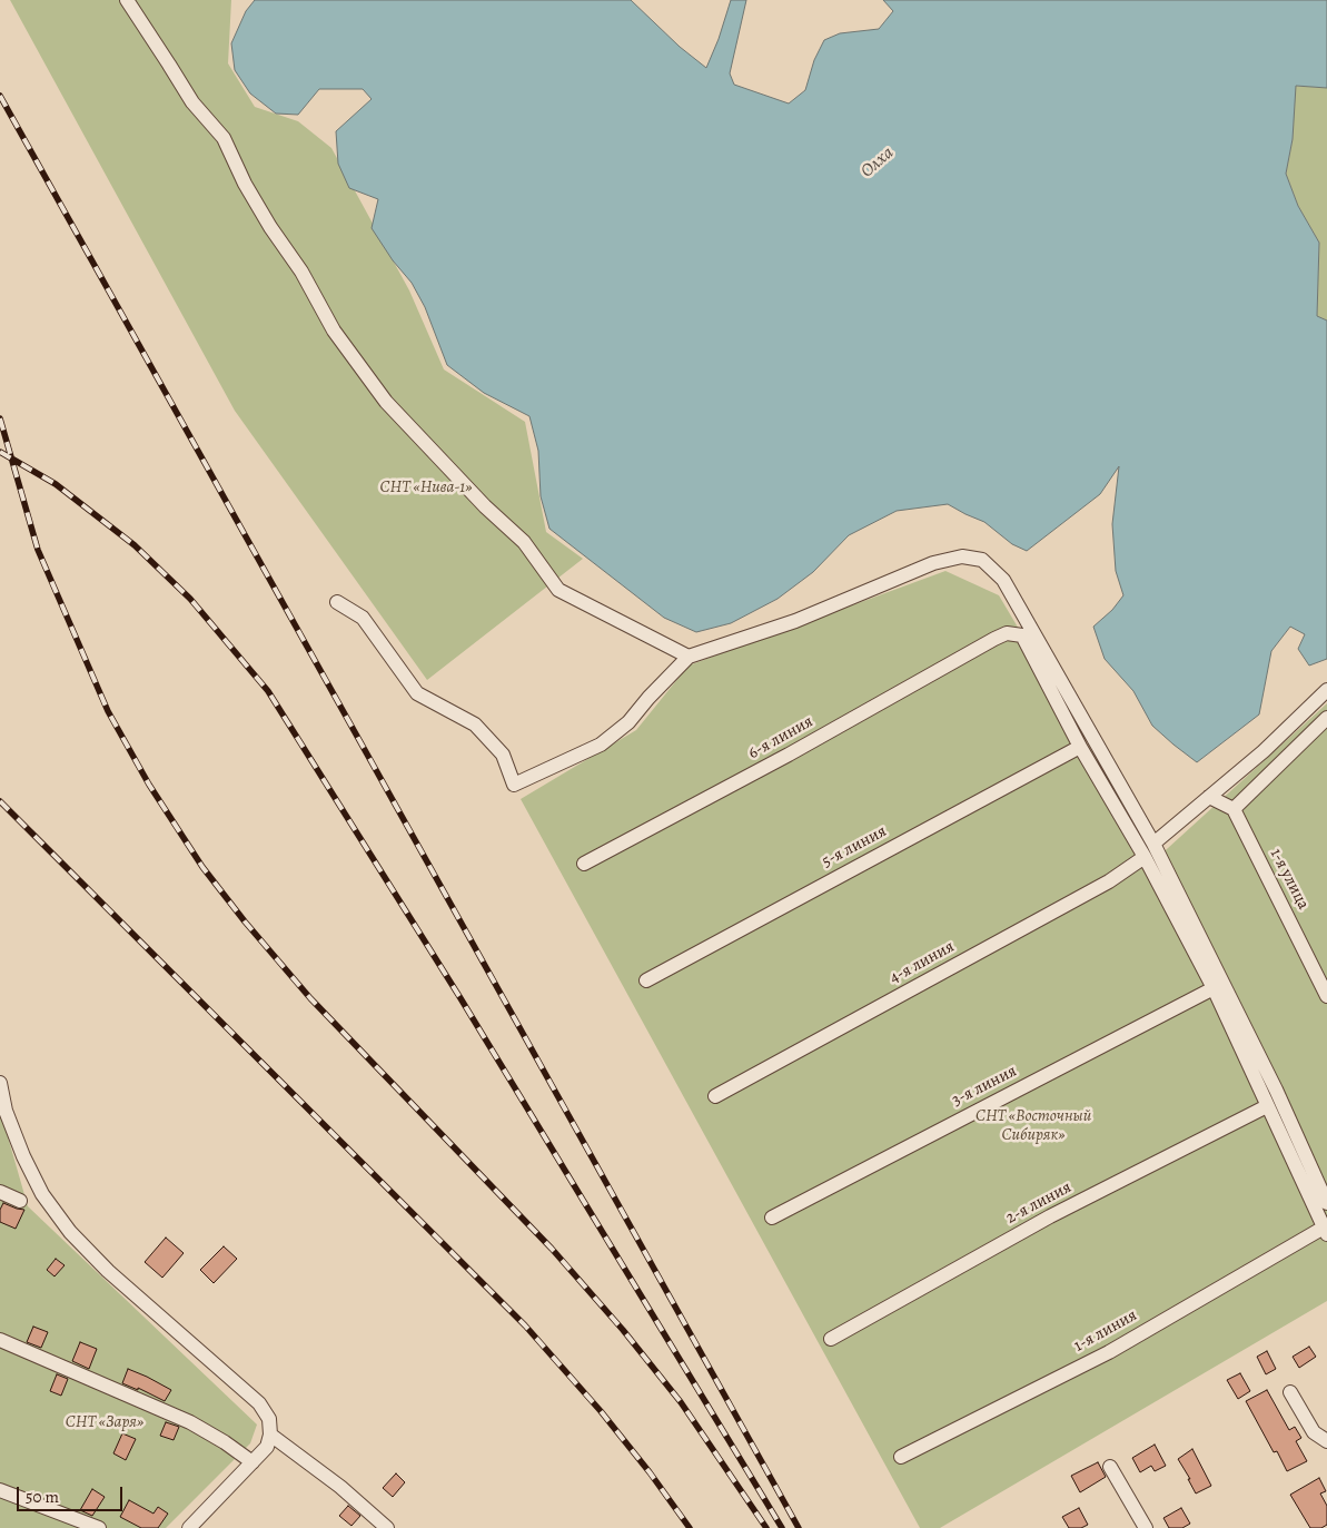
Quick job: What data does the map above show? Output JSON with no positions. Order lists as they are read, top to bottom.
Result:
{
  "streets": {
    "street": [
      "6-я линия",
      "5-я линия",
      "1-я улица",
      "4-я линия",
      "3-я линия",
      "2-я линия",
      "1-я линия"
    ]
  },
  "crossings": [
    ["6-я линия", "5-я линия"]
  ],
  "water": ["Олха"],
  "parks": ["СНТ «Нива-1»", "СНТ «Восточный Сибиряк»", "СНТ «Заря»"],
  "scale_bar": "50 m"
}
